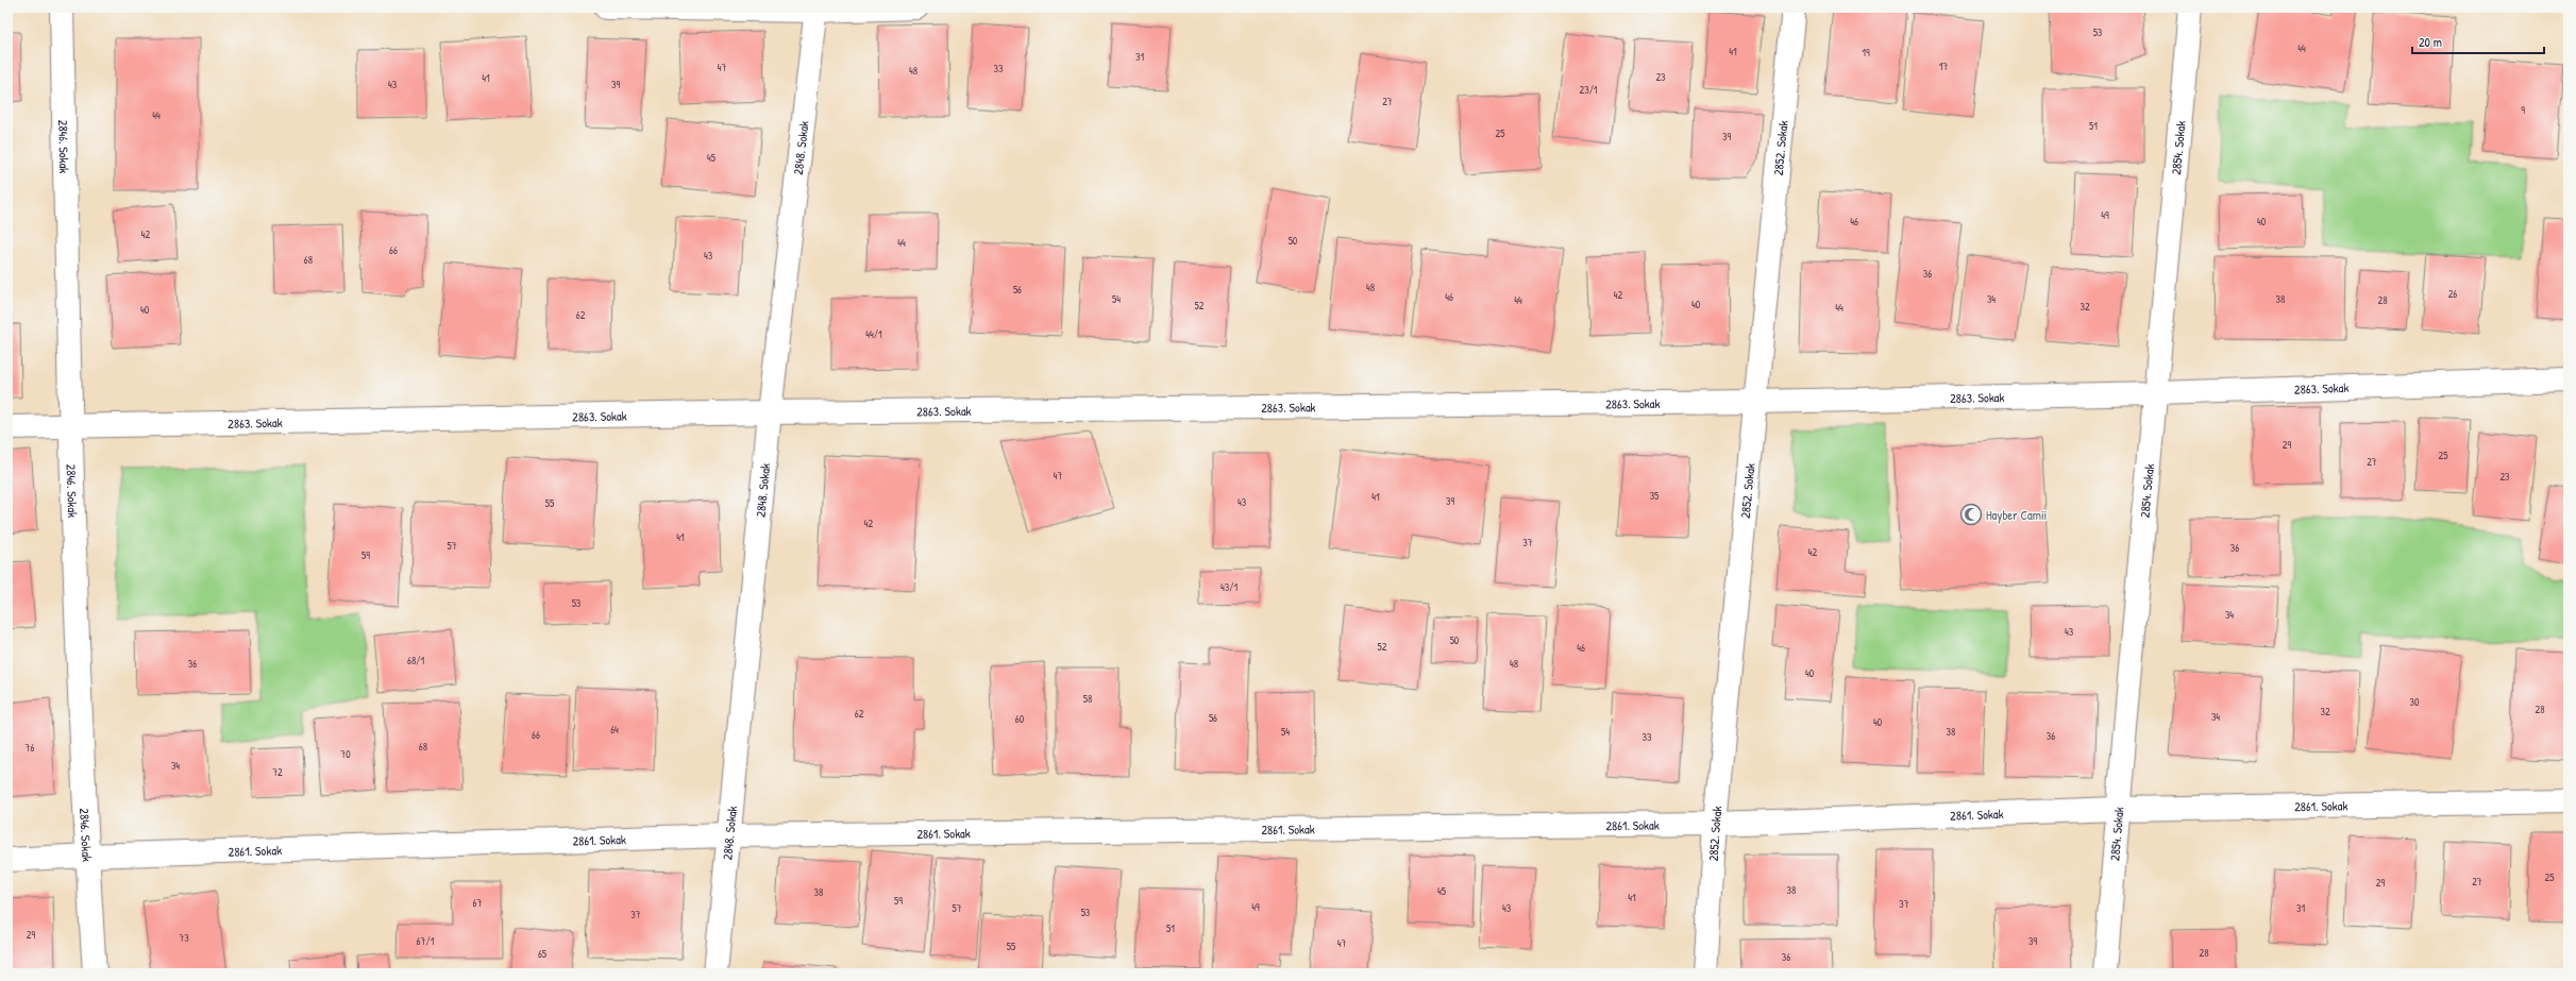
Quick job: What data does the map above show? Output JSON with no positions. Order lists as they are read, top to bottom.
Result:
{
  "streets": {
    "street": [
      "2846. Sokak",
      "2848. Sokak",
      "2852. Sokak",
      "2854. Sokak",
      "2863. Sokak",
      "2861. Sokak"
    ]
  },
  "crossings": [
    ["2846. Sokak", "2863. Sokak"],
    ["2846. Sokak", "2861. Sokak"],
    ["2848. Sokak", "2863. Sokak"],
    ["2848. Sokak", "2861. Sokak"],
    ["2852. Sokak", "2863. Sokak"],
    ["2852. Sokak", "2861. Sokak"],
    ["2854. Sokak", "2863. Sokak"],
    ["2854. Sokak", "2861. Sokak"]
  ],
  "places": {
    "mosque": ["Hayber Camii"]
  },
  "house_numbers": [
    "53",
    "44",
    "41",
    "19",
    "31",
    "17",
    "47",
    "33",
    "48",
    "23",
    "41",
    "43",
    "39",
    "23/1",
    "27",
    "9",
    "44",
    "51",
    "25",
    "39",
    "45",
    "49",
    "46",
    "40",
    "42",
    "50",
    "44",
    "66",
    "43",
    "68",
    "36",
    "48",
    "56",
    "26",
    "42",
    "46",
    "54",
    "34",
    "38",
    "44",
    "28",
    "40",
    "52",
    "32",
    "44",
    "40",
    "62",
    "44/1",
    "29",
    "25",
    "27",
    "47",
    "23",
    "35",
    "41",
    "39",
    "43",
    "55",
    "42",
    "41",
    "37",
    "57",
    "36",
    "42",
    "59",
    "43/1",
    "53",
    "34",
    "43",
    "50",
    "52",
    "46",
    "68/1",
    "36",
    "48",
    "40",
    "58",
    "30",
    "28",
    "32",
    "62",
    "34",
    "56",
    "60",
    "40",
    "64",
    "54",
    "38",
    "66",
    "36",
    "33",
    "68",
    "76",
    "70",
    "34",
    "72",
    "25",
    "27",
    "29",
    "38",
    "45",
    "38",
    "41",
    "59",
    "67",
    "37",
    "49",
    "57",
    "43",
    "31",
    "53",
    "37",
    "51",
    "29",
    "73",
    "67/1",
    "39",
    "47",
    "55",
    "28",
    "65",
    "36"
  ],
  "scale_bar": "20 m"
}
